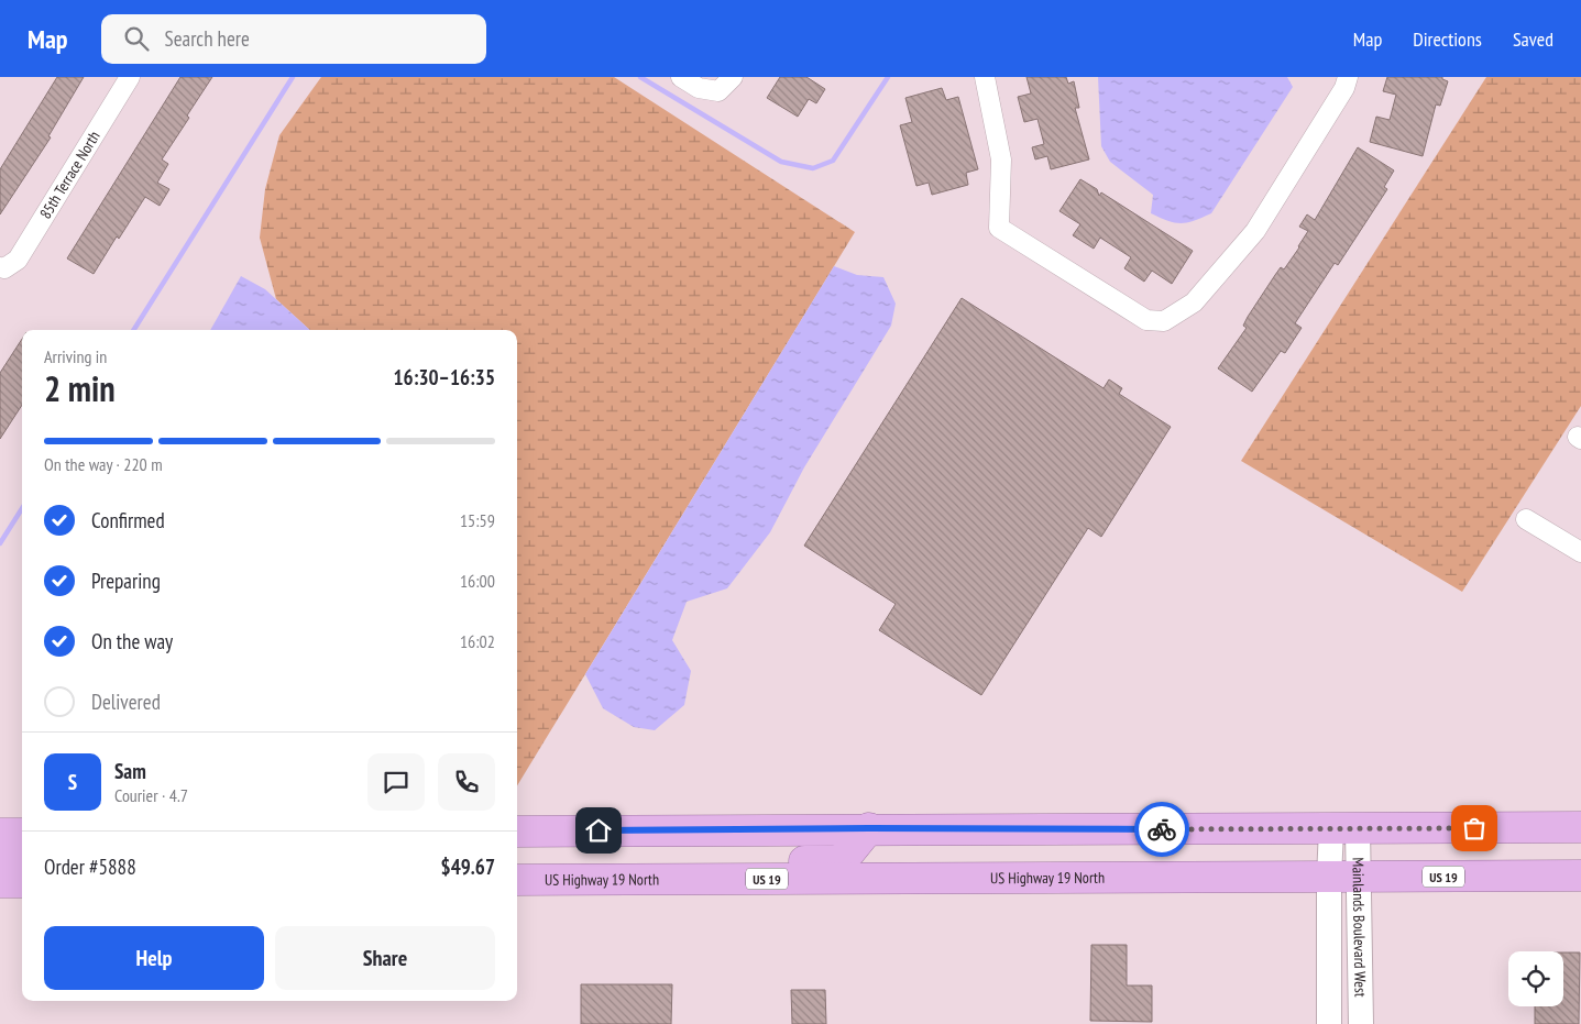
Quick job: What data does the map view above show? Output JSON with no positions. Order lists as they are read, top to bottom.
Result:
{
  "streets": {
    "highway": ["US 19", "US Highway 19 North"],
    "street": ["85th Terrace North", "Mainlands Boulevard West"]
  },
  "crossings": [
    ["US Highway 19 North", "Mainlands Boulevard West"]
  ],
  "page": {
    "header": "Map",
    "search": "Search here",
    "nav": ["Map", "Directions", "Saved"],
    "heading": ["2 min", "Arriving in", "16:30–16:35"],
    "panel": [
      "Sam",
      "Courier · 4.7",
      "Order #5888",
      "$49.67"
    ],
    "bar": "On the way · 220 m",
    "list": [
      ["Confirmed", "15:59"],
      ["Preparing", "16:00"],
      ["On the way", "16:02"],
      "Delivered"
    ],
    "round": "S",
    "buttons": ["Help", "Share"]
  }
}
